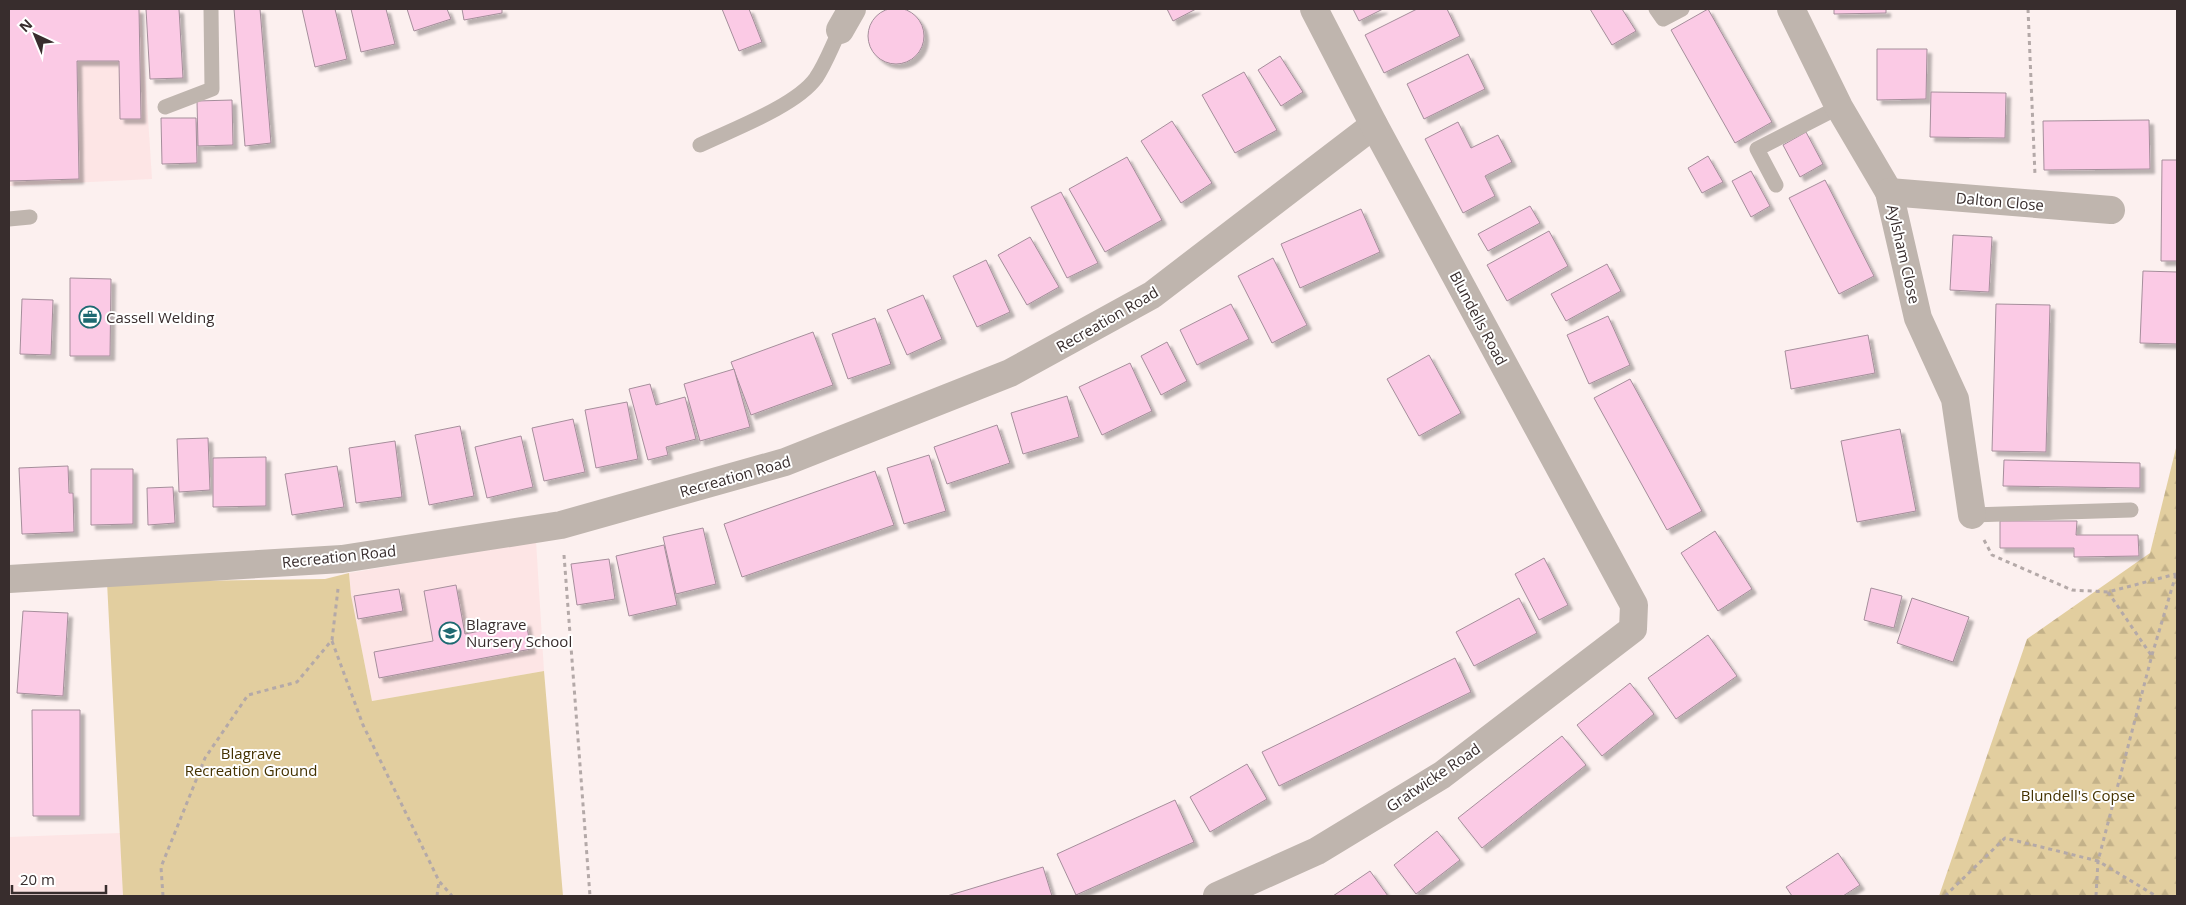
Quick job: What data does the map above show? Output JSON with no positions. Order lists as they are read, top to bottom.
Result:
{
  "streets": {
    "street": [
      "Dalton Close",
      "Aylsham Close",
      "Blundells Road",
      "Recreation Road",
      "Gratwicke Road"
    ]
  },
  "crossings": [
    ["Dalton Close", "Aylsham Close"],
    ["Blundells Road", "Recreation Road"],
    ["Blundells Road", "Gratwicke Road"]
  ],
  "parks": ["Blagrave Recreation Ground", "Blundell's Copse"],
  "places": {
    "office": ["Cassell Welding"],
    "school or university": ["Blagrave Nursery School"]
  },
  "scale_bar": "20 m",
  "north": "top left"
}
